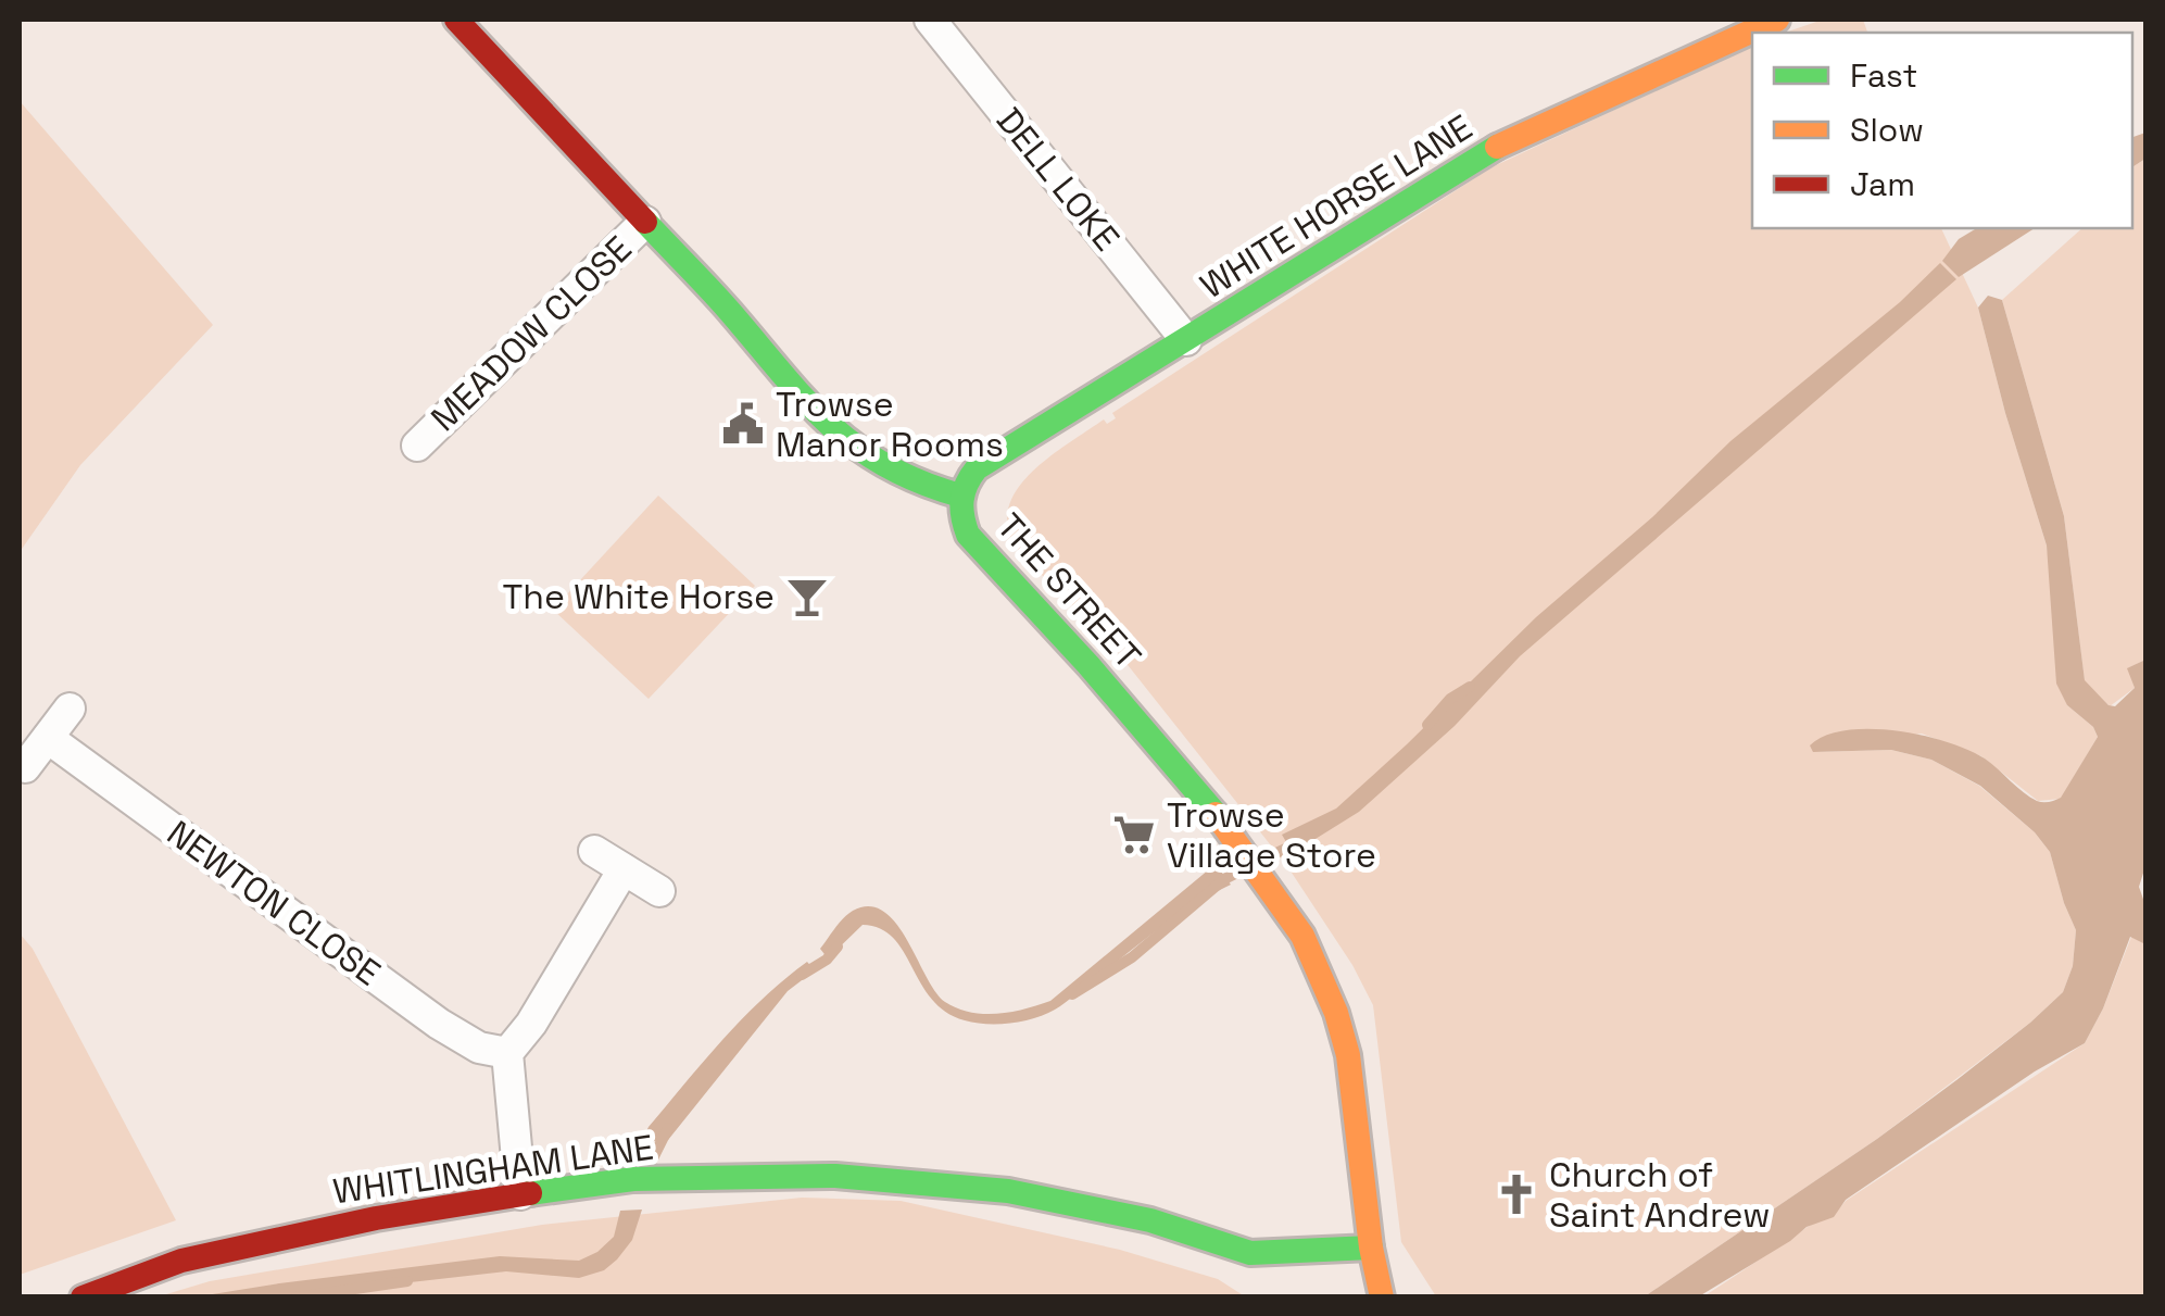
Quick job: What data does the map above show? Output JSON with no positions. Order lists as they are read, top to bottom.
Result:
{
  "streets": {
    "street": [
      "DELL LOKE",
      "WHITE HORSE LANE",
      "MEADOW CLOSE",
      "THE STREET",
      "NEWTON CLOSE",
      "WHITLINGHAM LANE"
    ]
  },
  "crossings": [
    ["DELL LOKE", "WHITE HORSE LANE"],
    ["WHITE HORSE LANE", "THE STREET"],
    ["MEADOW CLOSE", "THE STREET"],
    ["THE STREET", "WHITLINGHAM LANE"]
  ],
  "places": {
    "public building": ["Trowse Manor Rooms"],
    "bar": ["The White Horse"],
    "supermarket": ["Trowse Village Store"],
    "church": ["Church of Saint Andrew"]
  },
  "legend": ["Fast", "Slow", "Jam"]
}
